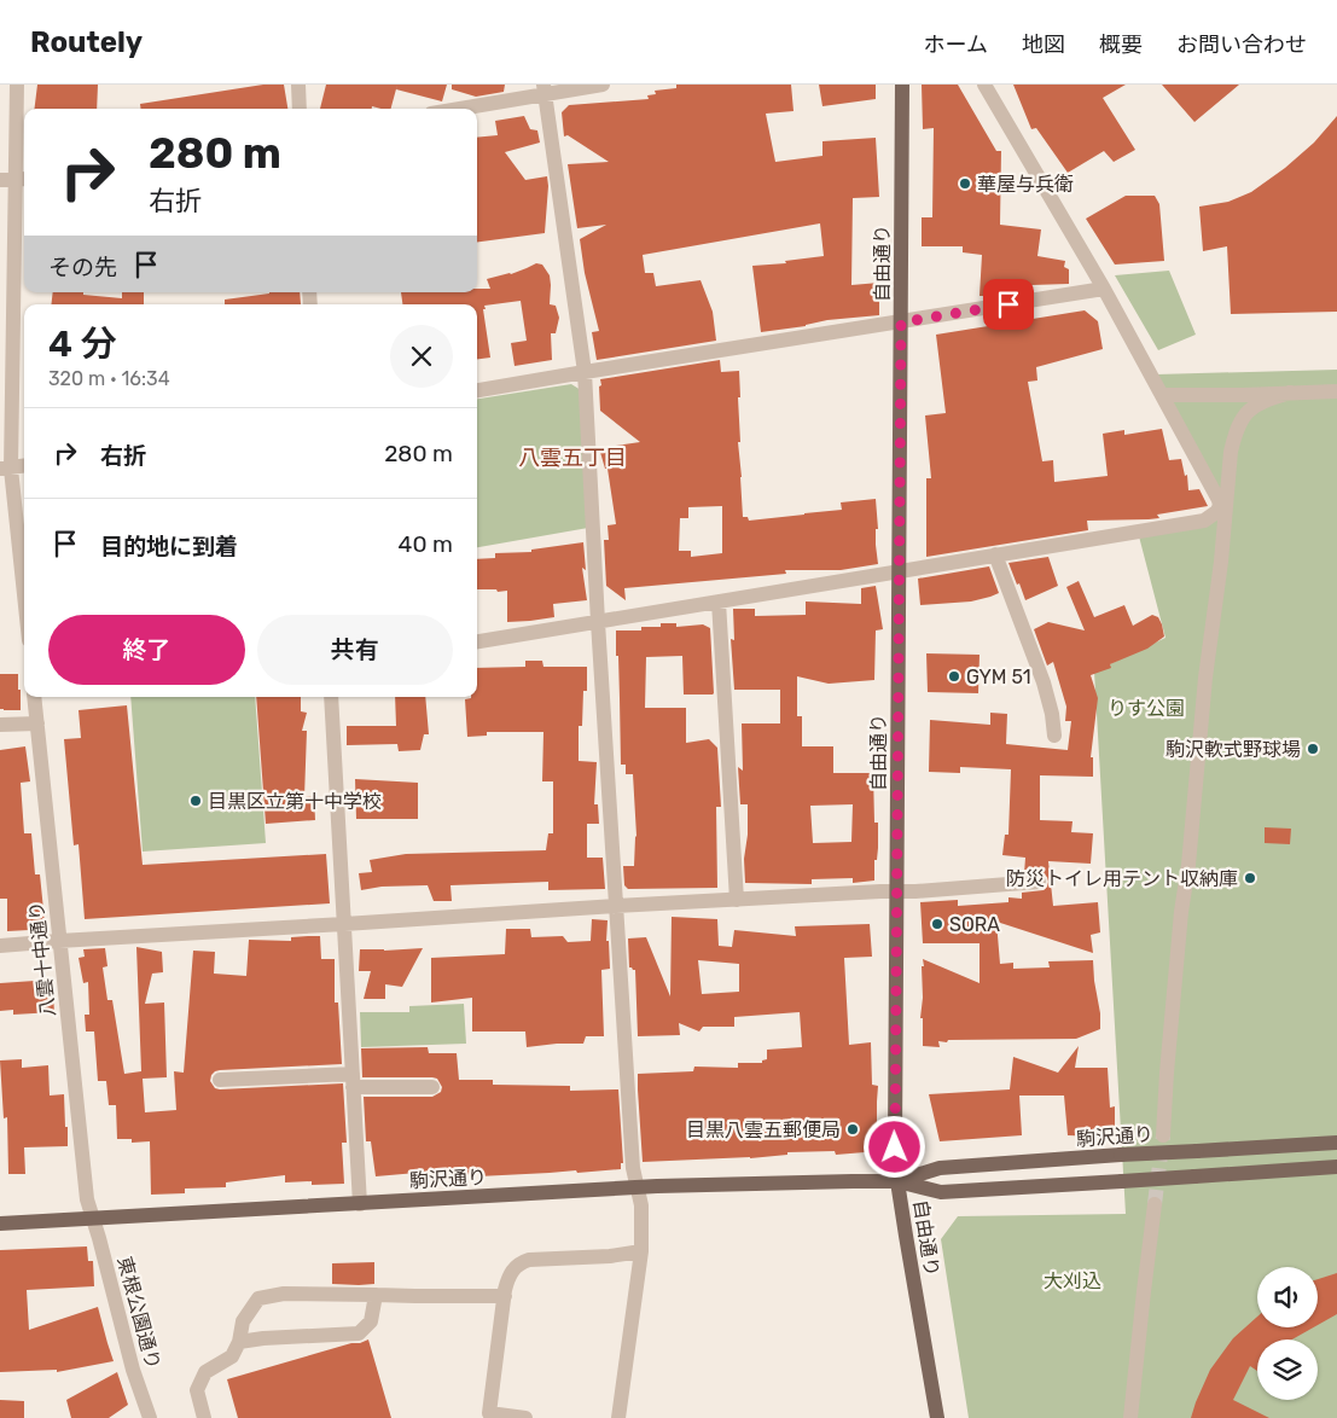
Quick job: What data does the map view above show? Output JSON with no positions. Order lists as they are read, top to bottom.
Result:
{
  "streets": {
    "main road": ["自由通り", "駒沢通り"],
    "street": ["八雲十中通り", "東根公園通り"]
  },
  "crossings": [
    ["自由通り", "駒沢通り"],
    ["八雲十中通り", "駒沢通り"],
    ["八雲十中通り", "東根公園通り"],
    ["駒沢通り", "東根公園通り"]
  ],
  "districts": ["八雲五丁目"],
  "parks": ["りす公園", "大刈込"],
  "places": [
    "華屋与兵衛",
    "GYM 51",
    "駒沢軟式野球場",
    "目黒区立第十中学校",
    "防災トイレ用テント収納庫",
    "SORA",
    "目黒八雲五郵便局"
  ],
  "page": {
    "header": "Routely",
    "nav": [
      "ホーム",
      "地図",
      "概要",
      "お問い合わせ"
    ],
    "turn": ["280 m", "右折"],
    "then": "その先",
    "heading": ["4 分", "320 m · 16:34"],
    "list": [
      {
        "name": "右折",
        "value": "280 m"
      },
      {
        "name": "目的地に到着",
        "value": "40 m"
      }
    ],
    "buttons": ["終了", "共有"]
  }
}
